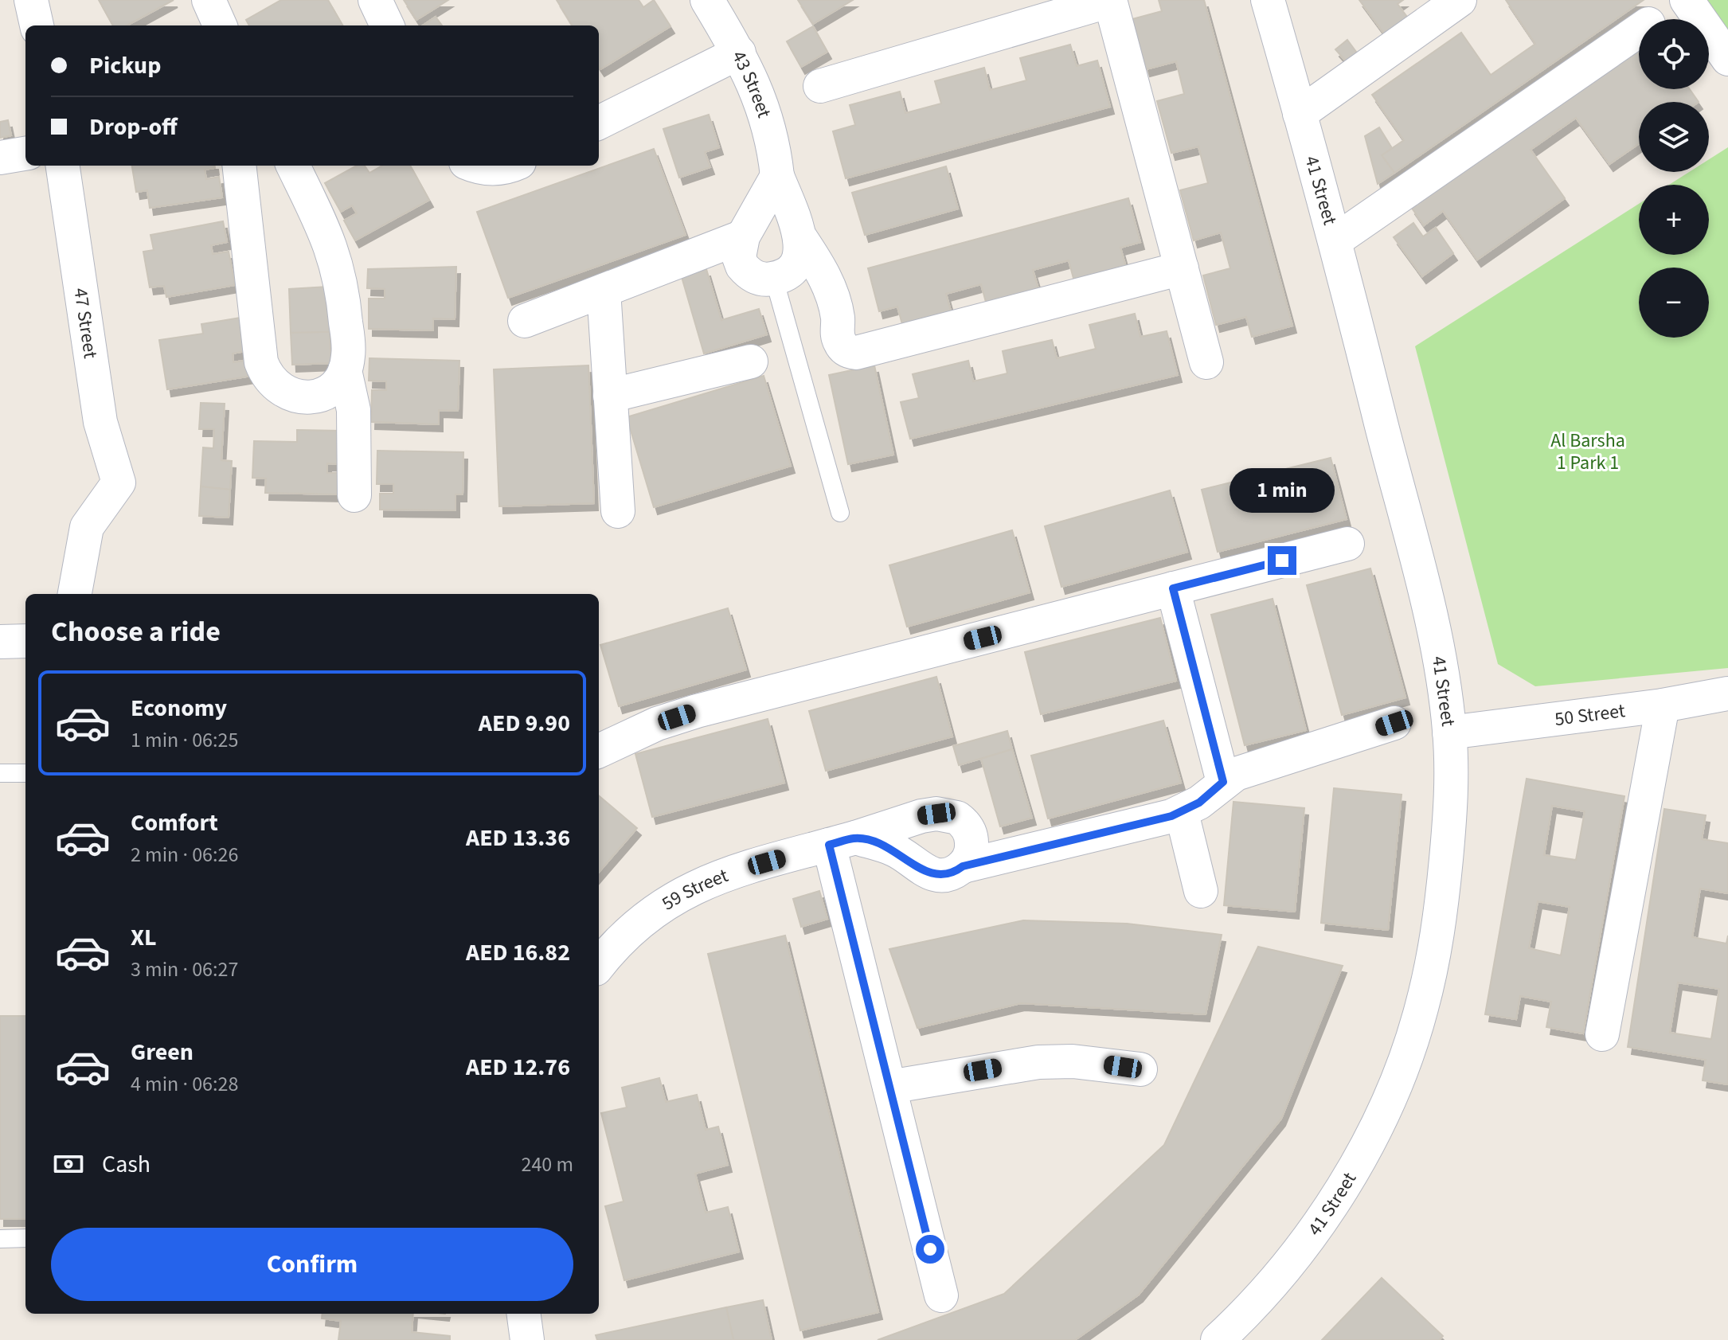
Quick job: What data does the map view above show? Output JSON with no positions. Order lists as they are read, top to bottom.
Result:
{
  "streets": {
    "street": [
      "43 Street",
      "41 Street",
      "47 Street",
      "50 Street",
      "59 Street"
    ]
  },
  "crossings": [
    ["41 Street", "50 Street"]
  ],
  "parks": ["Al Barsha 1 Park 1"],
  "page": {
    "map_buttons": ["+", "−"],
    "banner": ["Pickup", "Drop-off"],
    "bubble": "1 min",
    "heading": "Choose a ride",
    "list": [
      {
        "name": "Economy",
        "note": "1 min · 06:25",
        "value": "AED 9.90"
      },
      {
        "name": "Comfort",
        "note": "2 min · 06:26",
        "value": "AED 13.36"
      },
      {
        "name": "XL",
        "note": "3 min · 06:27",
        "value": "AED 16.82"
      },
      {
        "name": "Green",
        "note": "4 min · 06:28",
        "value": "AED 12.76"
      }
    ],
    "pay": ["Cash", "240 m"],
    "buttons": "Confirm"
  }
}
